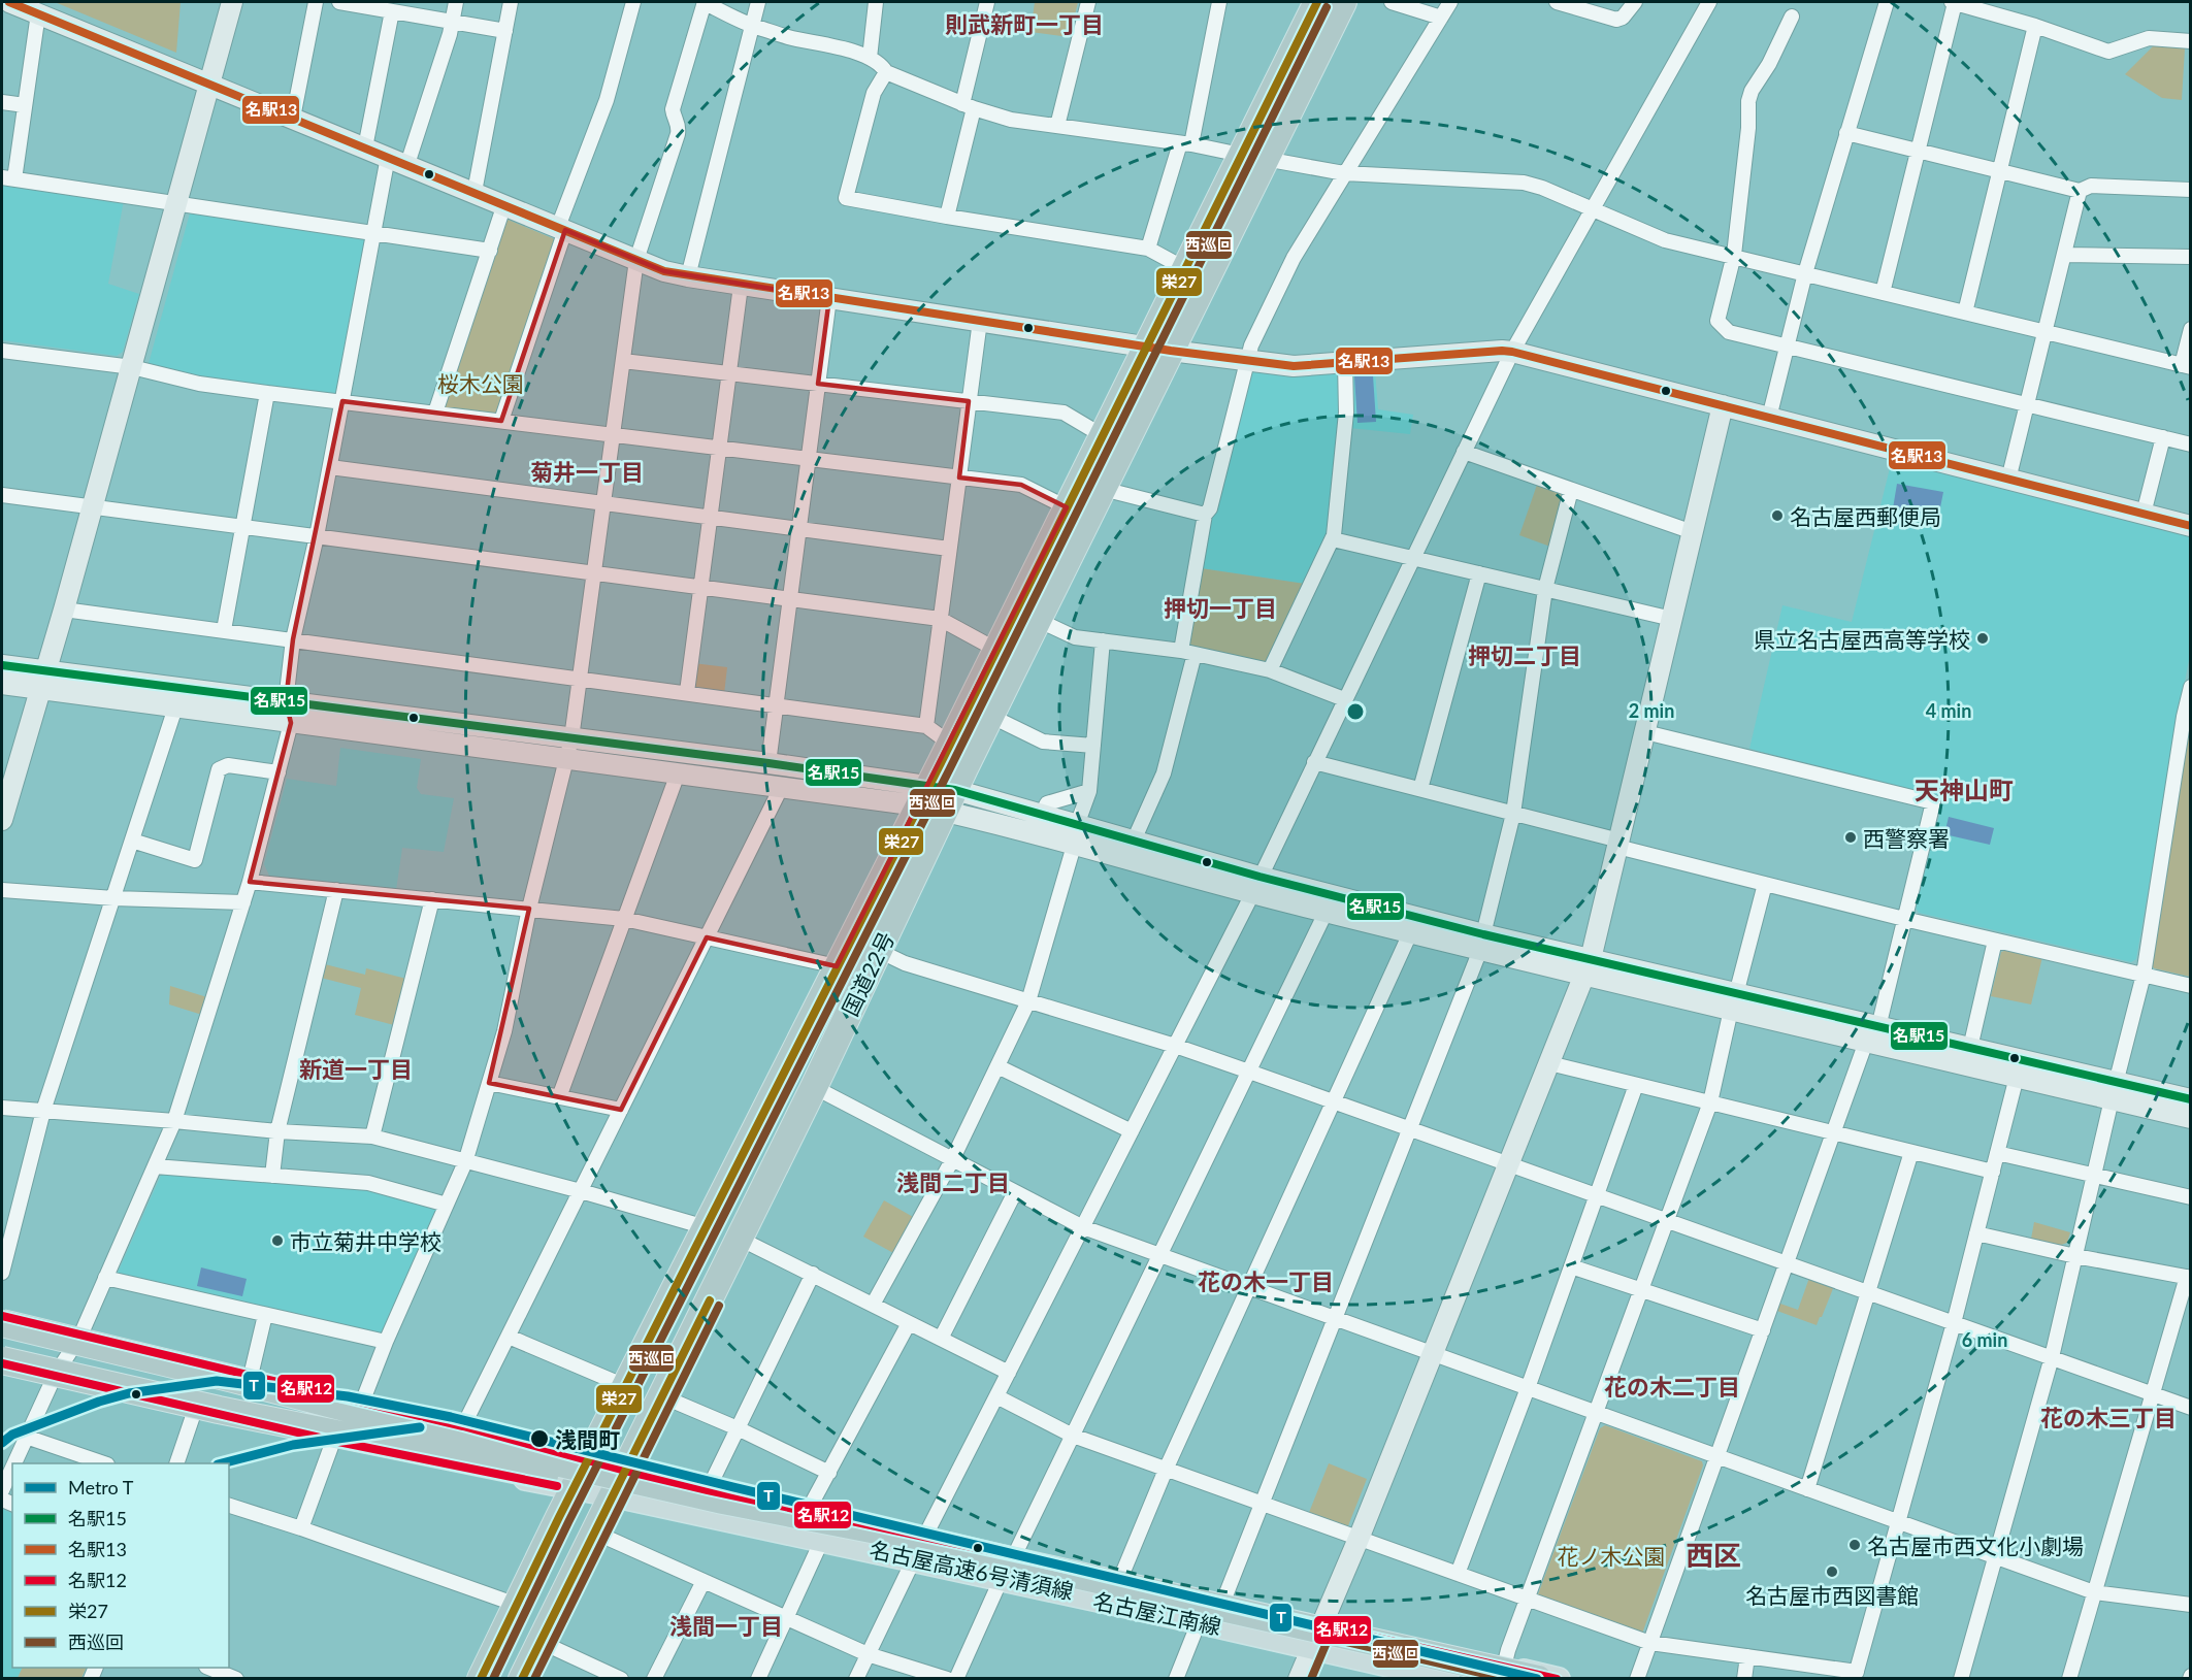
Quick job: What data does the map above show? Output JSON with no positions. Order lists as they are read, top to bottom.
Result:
{
  "streets": {
    "highway": ["国道22号", "名古屋高速6号清須線"],
    "main road": ["名古屋江南線"]
  },
  "crossings": [
    ["国道22号", "名古屋江南線"],
    ["名古屋高速6号清須線", "名古屋江南線"]
  ],
  "districts": [
    "則武新町一丁目",
    "菊井一丁目",
    "押切一丁目",
    "押切二丁目",
    "天神山町",
    "新道一丁目",
    "浅間二丁目",
    "花の木一丁目",
    "花の木二丁目",
    "花の木三丁目",
    "西区",
    "浅間一丁目"
  ],
  "parks": ["桜木公園", "花ノ木公園"],
  "places": [
    "名古屋西郵便局",
    "県立名古屋西高等学校",
    "西警察署",
    "市立菊井中学校",
    "浅間町",
    "名古屋市西文化小劇場",
    "名古屋市西図書館"
  ],
  "lines": [
    "transit line 名駅13",
    "transit line 栄27",
    "transit line 西巡回",
    "transit line 名駅15",
    "transit line 名駅12",
    "metro line T"
  ],
  "legend": [
    "Metro T",
    "名駅15",
    "名駅13",
    "名駅12",
    "栄27",
    "西巡回"
  ],
  "rings": ["2 min", "4 min", "6 min"]
}
